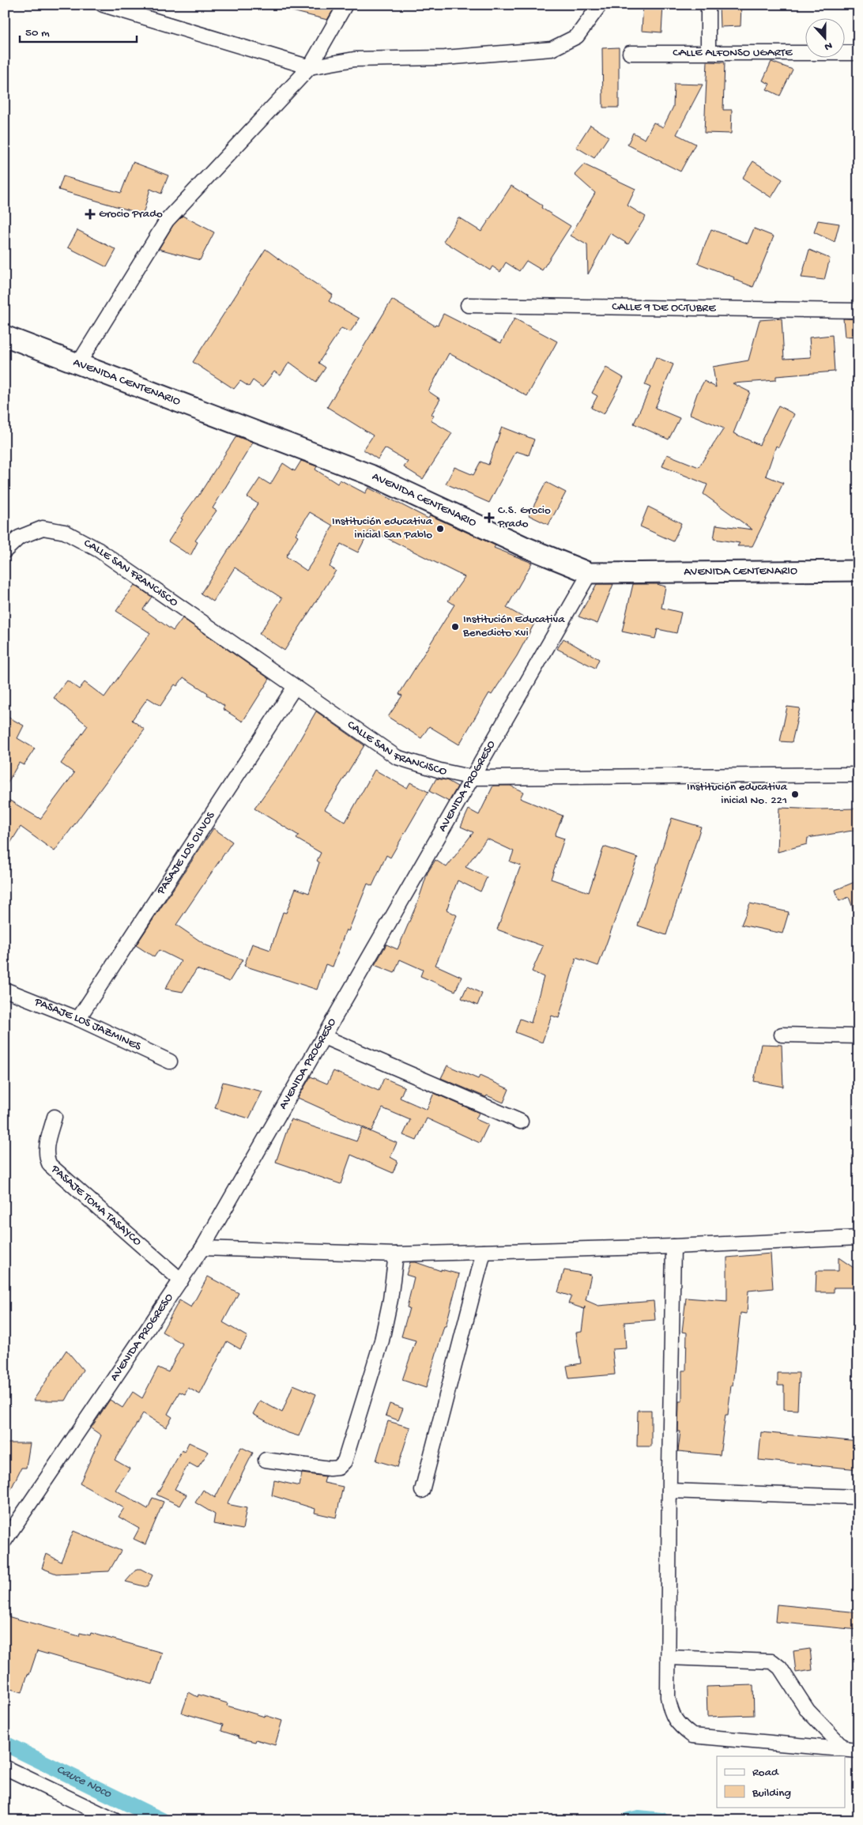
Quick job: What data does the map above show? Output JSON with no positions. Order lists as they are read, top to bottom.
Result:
{
  "streets": {
    "main road": ["AVENIDA CENTENARIO"],
    "street": [
      "CALLE ALFONSO UGARTE",
      "CALLE 9 DE OCTUBRE",
      "CALLE SAN FRANCISCO",
      "AVENIDA PROGRESO",
      "PASAJE LOS OLIVOS",
      "PASAJE LOS JAZMINES",
      "PASAJE TOMA TASAYCO"
    ]
  },
  "crossings": [
    ["AVENIDA CENTENARIO", "AVENIDA PROGRESO"],
    ["CALLE SAN FRANCISCO", "AVENIDA PROGRESO"],
    ["CALLE SAN FRANCISCO", "PASAJE LOS OLIVOS"],
    ["AVENIDA PROGRESO", "PASAJE TOMA TASAYCO"],
    ["PASAJE LOS OLIVOS", "PASAJE LOS JAZMINES"]
  ],
  "water": ["Cauce Noco"],
  "places": {
    "health": ["Grocio Prado", "C.S. Grocio Prado"],
    "other": ["Institución educativa inicial San Pablo", "Institución Educativa Benedicto Xvi", "Institución educativa inicial No. 221"]
  },
  "legend": ["Road", "Building"],
  "scale_bar": "50 m",
  "north": "bottom"
}
